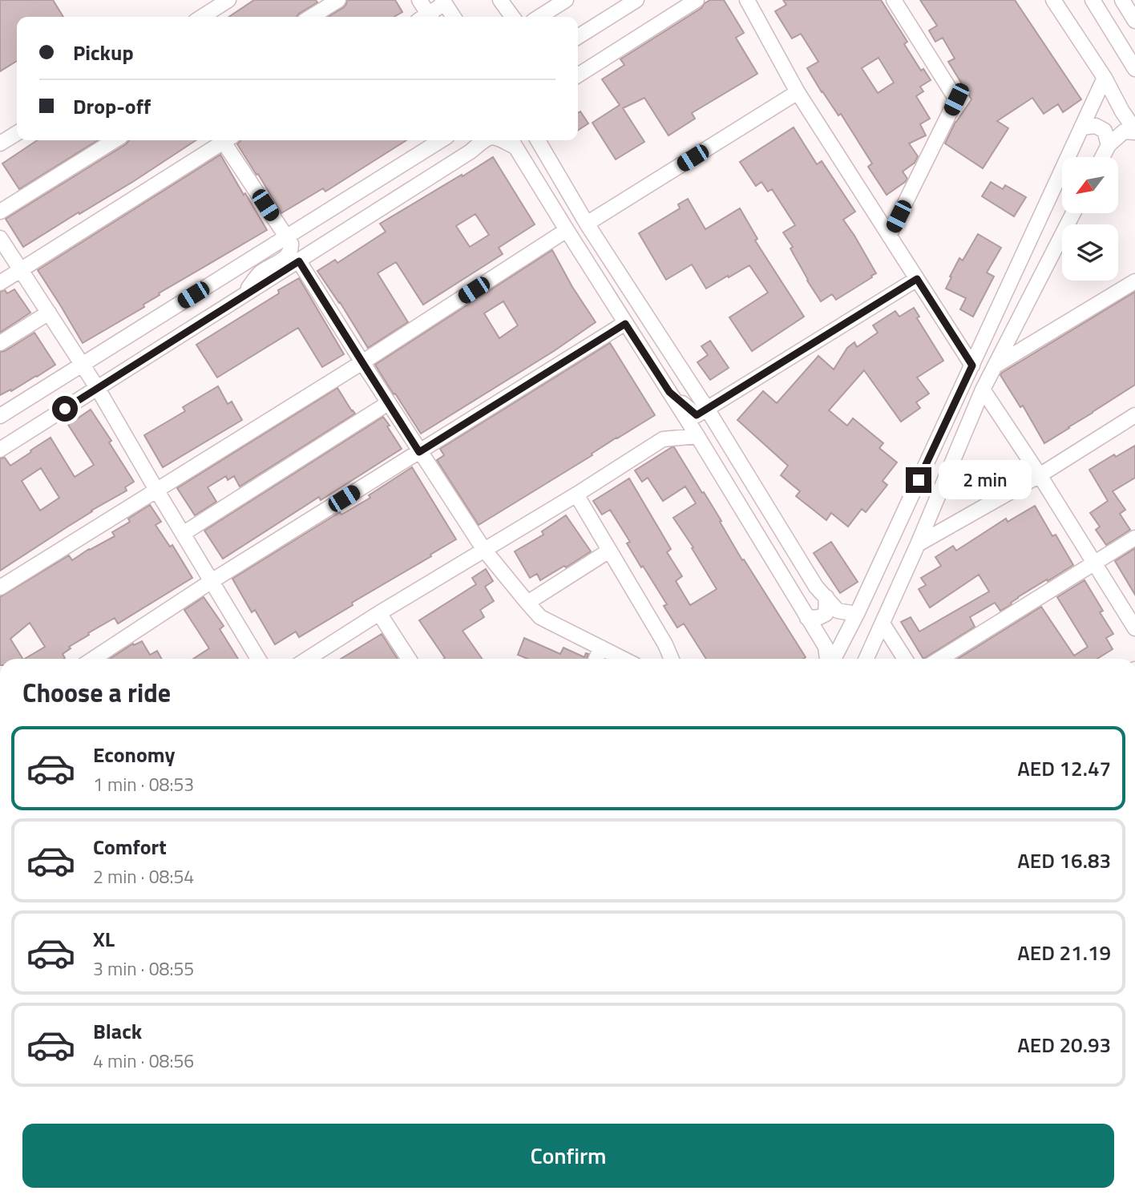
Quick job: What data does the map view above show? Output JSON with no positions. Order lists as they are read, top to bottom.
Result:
{
  "north": "bottom left",
  "page": {
    "banner": ["Pickup", "Drop-off"],
    "bubble": "2 min",
    "heading": "Choose a ride",
    "list": [
      {
        "name": "Economy",
        "note": "1 min · 08:53",
        "value": "AED 12.47"
      },
      {
        "name": "Comfort",
        "note": "2 min · 08:54",
        "value": "AED 16.83"
      },
      {
        "name": "XL",
        "note": "3 min · 08:55",
        "value": "AED 21.19"
      },
      {
        "name": "Black",
        "note": "4 min · 08:56",
        "value": "AED 20.93"
      }
    ],
    "buttons": "Confirm"
  }
}
